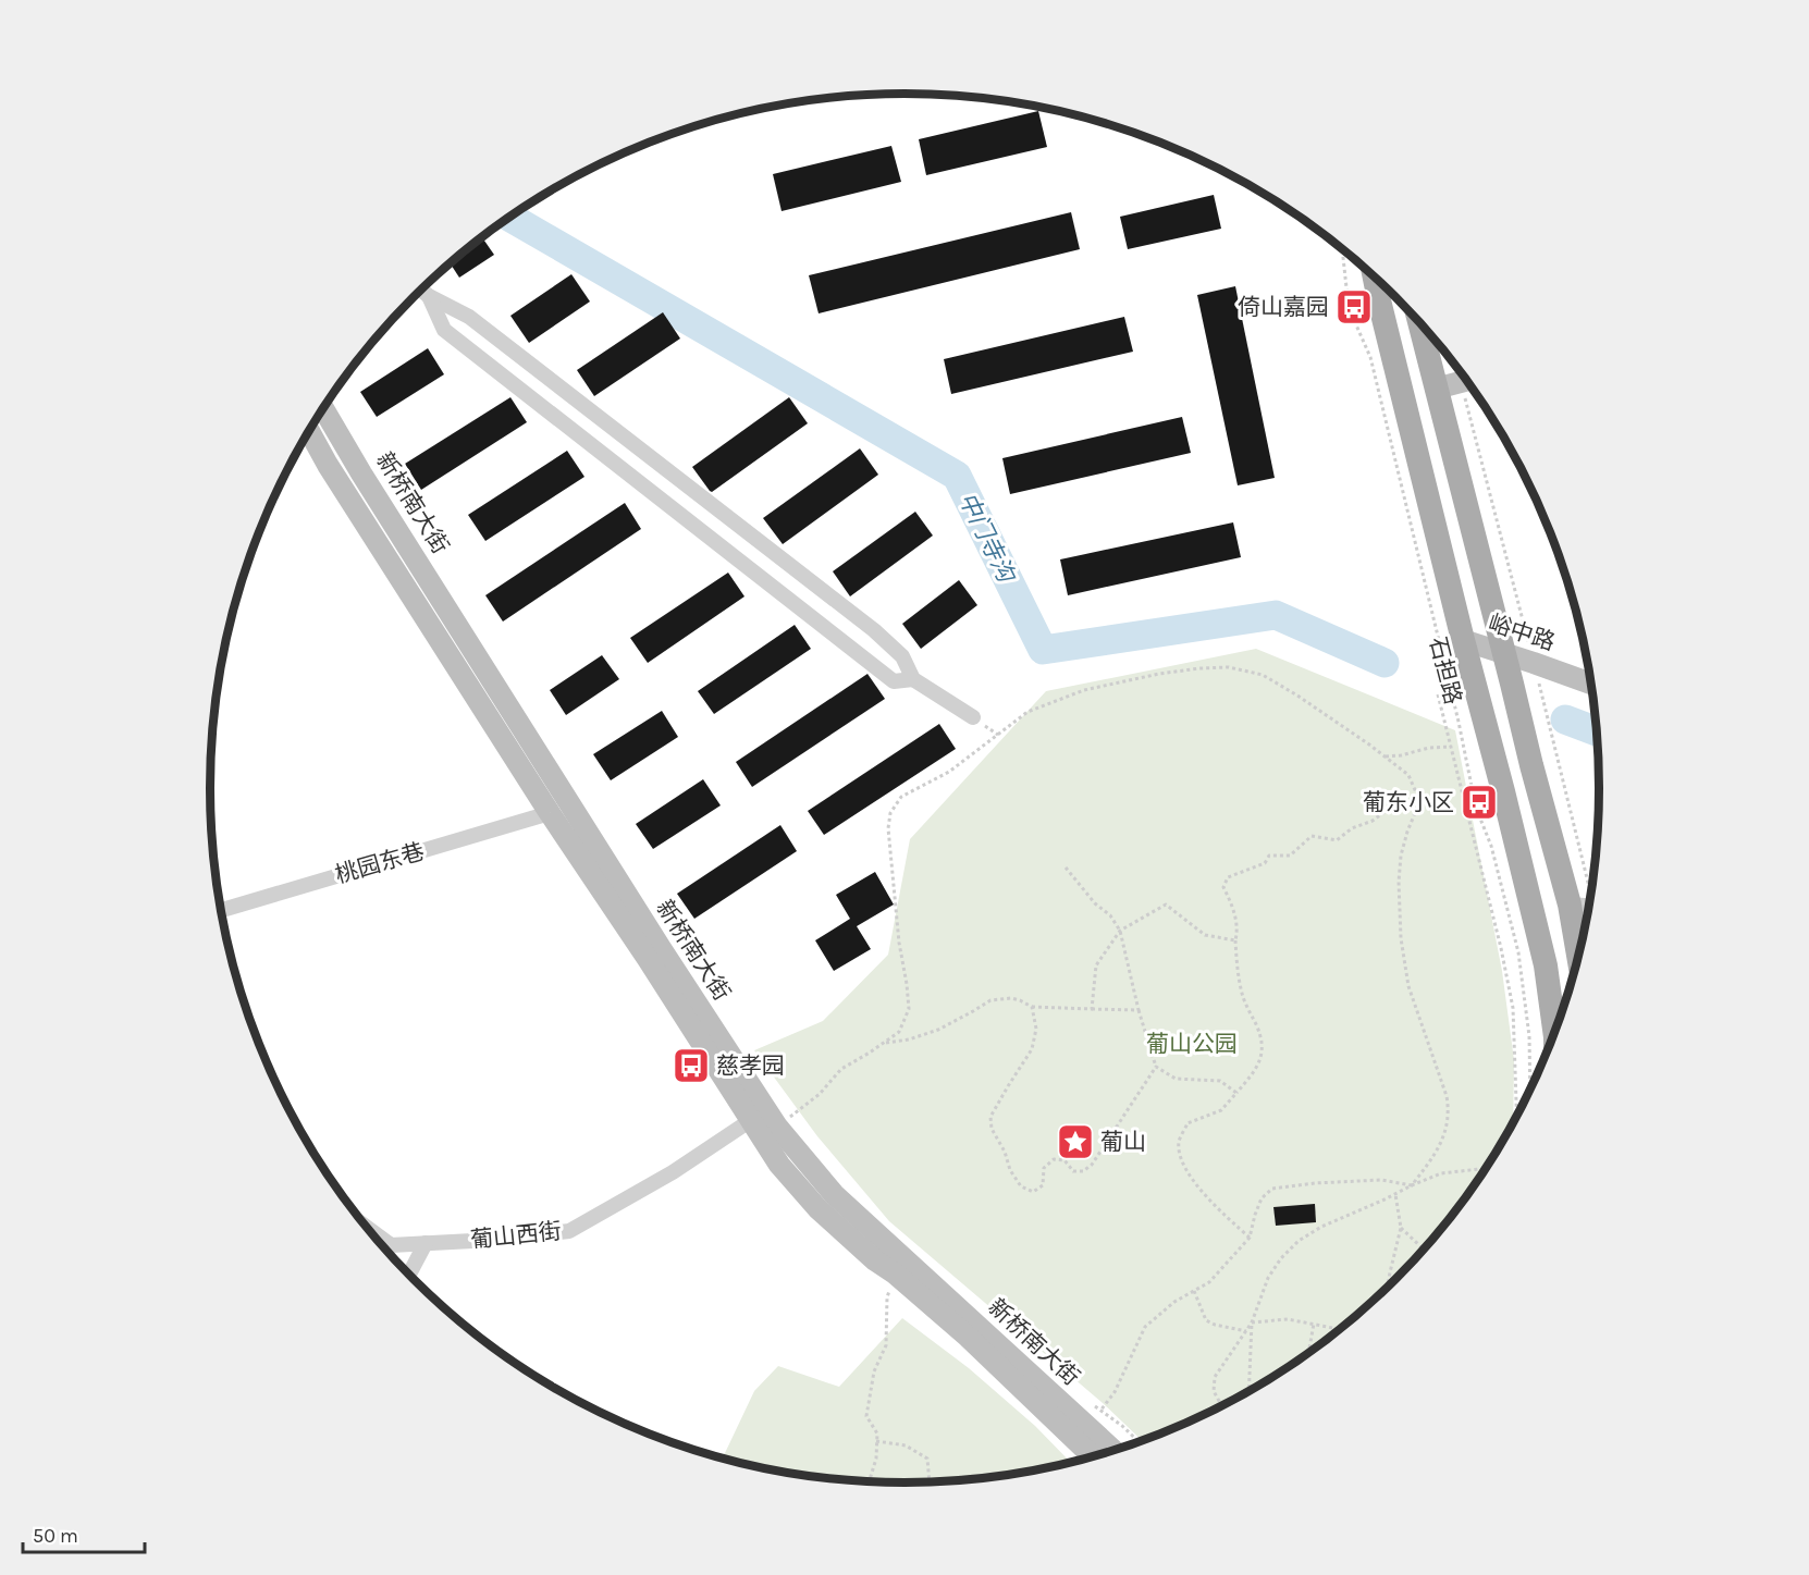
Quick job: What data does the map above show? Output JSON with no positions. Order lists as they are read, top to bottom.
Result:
{
  "streets": {
    "main road": ["新桥南大街", "峪中路", "石担路"],
    "street": ["桃园东巷", "葡山西街"]
  },
  "crossings": [
    ["新桥南大街", "桃园东巷"],
    ["新桥南大街", "葡山西街"],
    ["峪中路", "石担路"]
  ],
  "water": ["中门寺沟"],
  "parks": ["葡山公园"],
  "places": {
    "bus stop": ["倚山嘉园", "葡东小区", "慈孝园"],
    "place": ["葡山"]
  },
  "scale_bar": "50 m"
}
